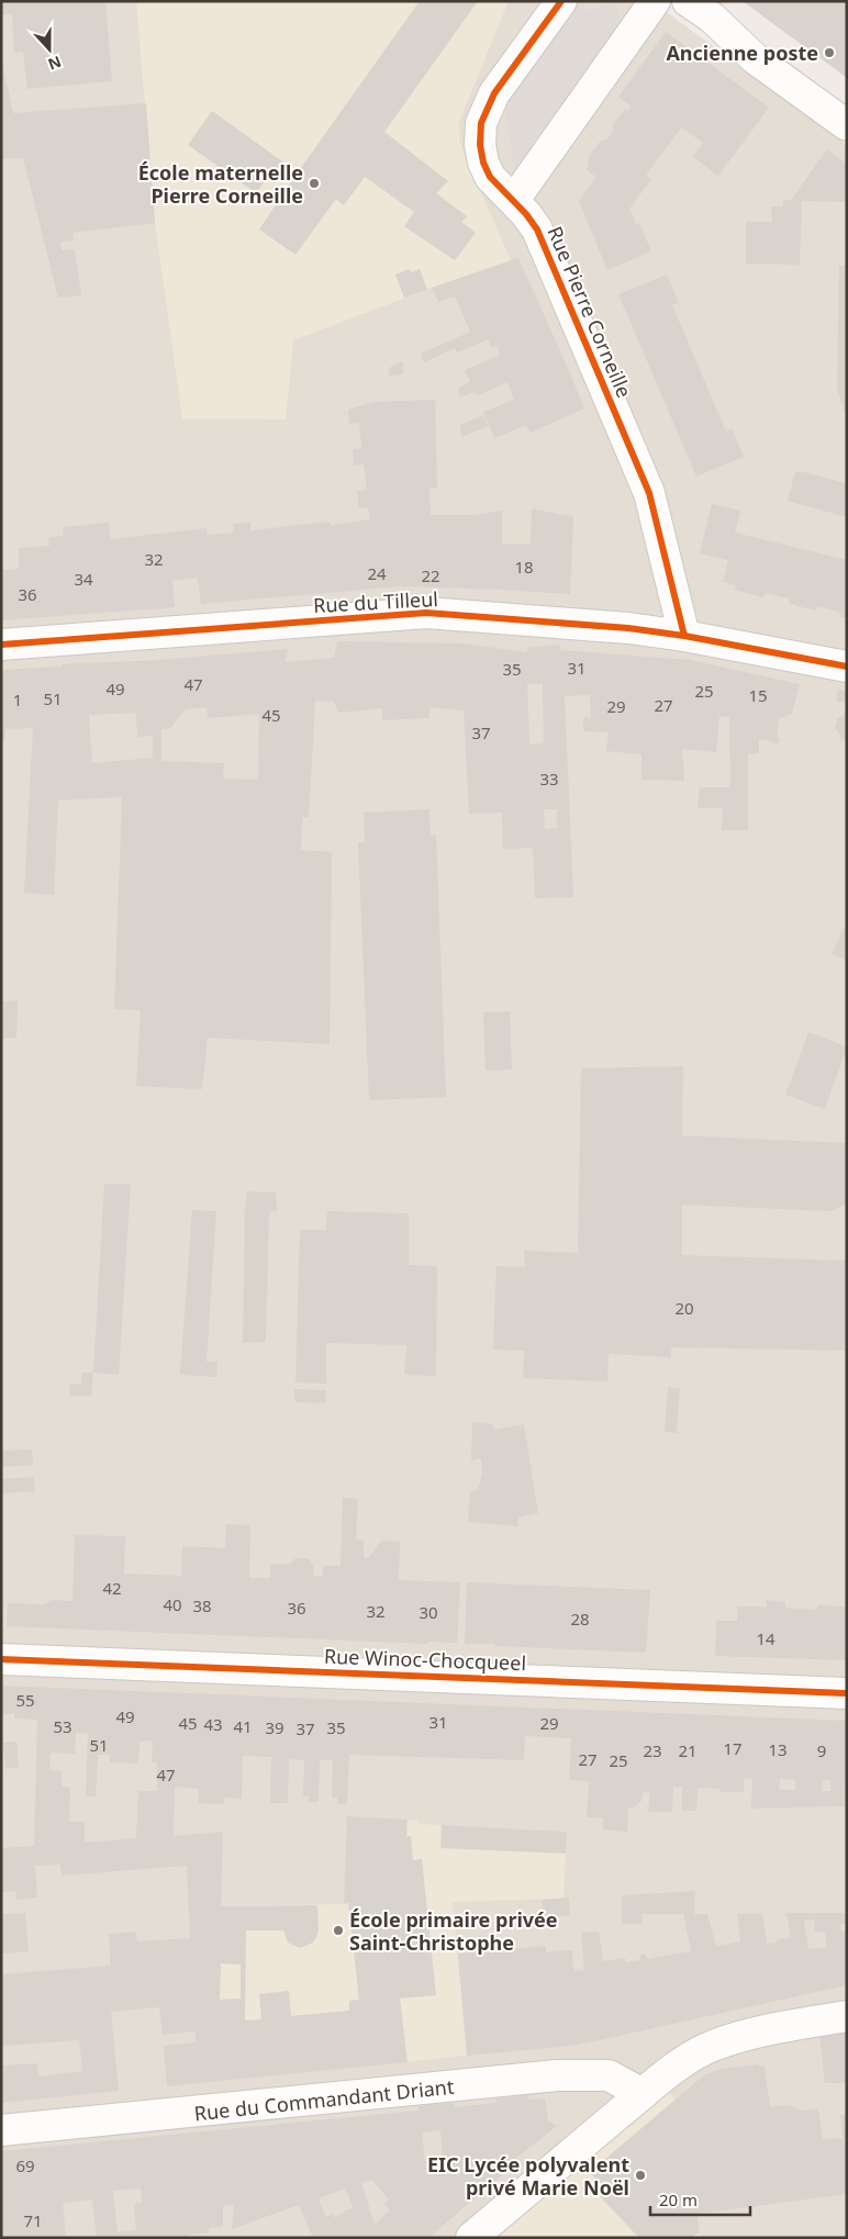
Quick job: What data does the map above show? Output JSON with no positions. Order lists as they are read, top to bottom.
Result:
{
  "streets": {
    "street": [
      "Rue Pierre Corneille",
      "Rue du Tilleul",
      "Rue Winoc-Chocqueel",
      "Rue du Commandant Driant"
    ]
  },
  "crossings": [
    ["Rue Pierre Corneille", "Rue du Tilleul"]
  ],
  "places": [
    "Ancienne poste",
    "École maternelle Pierre Corneille",
    "École primaire privée Saint-Christophe",
    "EIC Lycée polyvalent privé Marie Noël"
  ],
  "house_numbers": [
    "32",
    "18",
    "24",
    "22",
    "34",
    "36",
    "31",
    "35",
    "47",
    "49",
    "25",
    "15",
    "51",
    "1",
    "27",
    "29",
    "45",
    "37",
    "33",
    "20",
    "42",
    "40",
    "38",
    "36",
    "32",
    "30",
    "28",
    "14",
    "55",
    "49",
    "31",
    "45",
    "29",
    "43",
    "53",
    "41",
    "39",
    "35",
    "37",
    "51",
    "17",
    "13",
    "23",
    "21",
    "9",
    "27",
    "25",
    "47",
    "69",
    "71"
  ],
  "scale_bar": "20 m",
  "north": "bottom"
}
